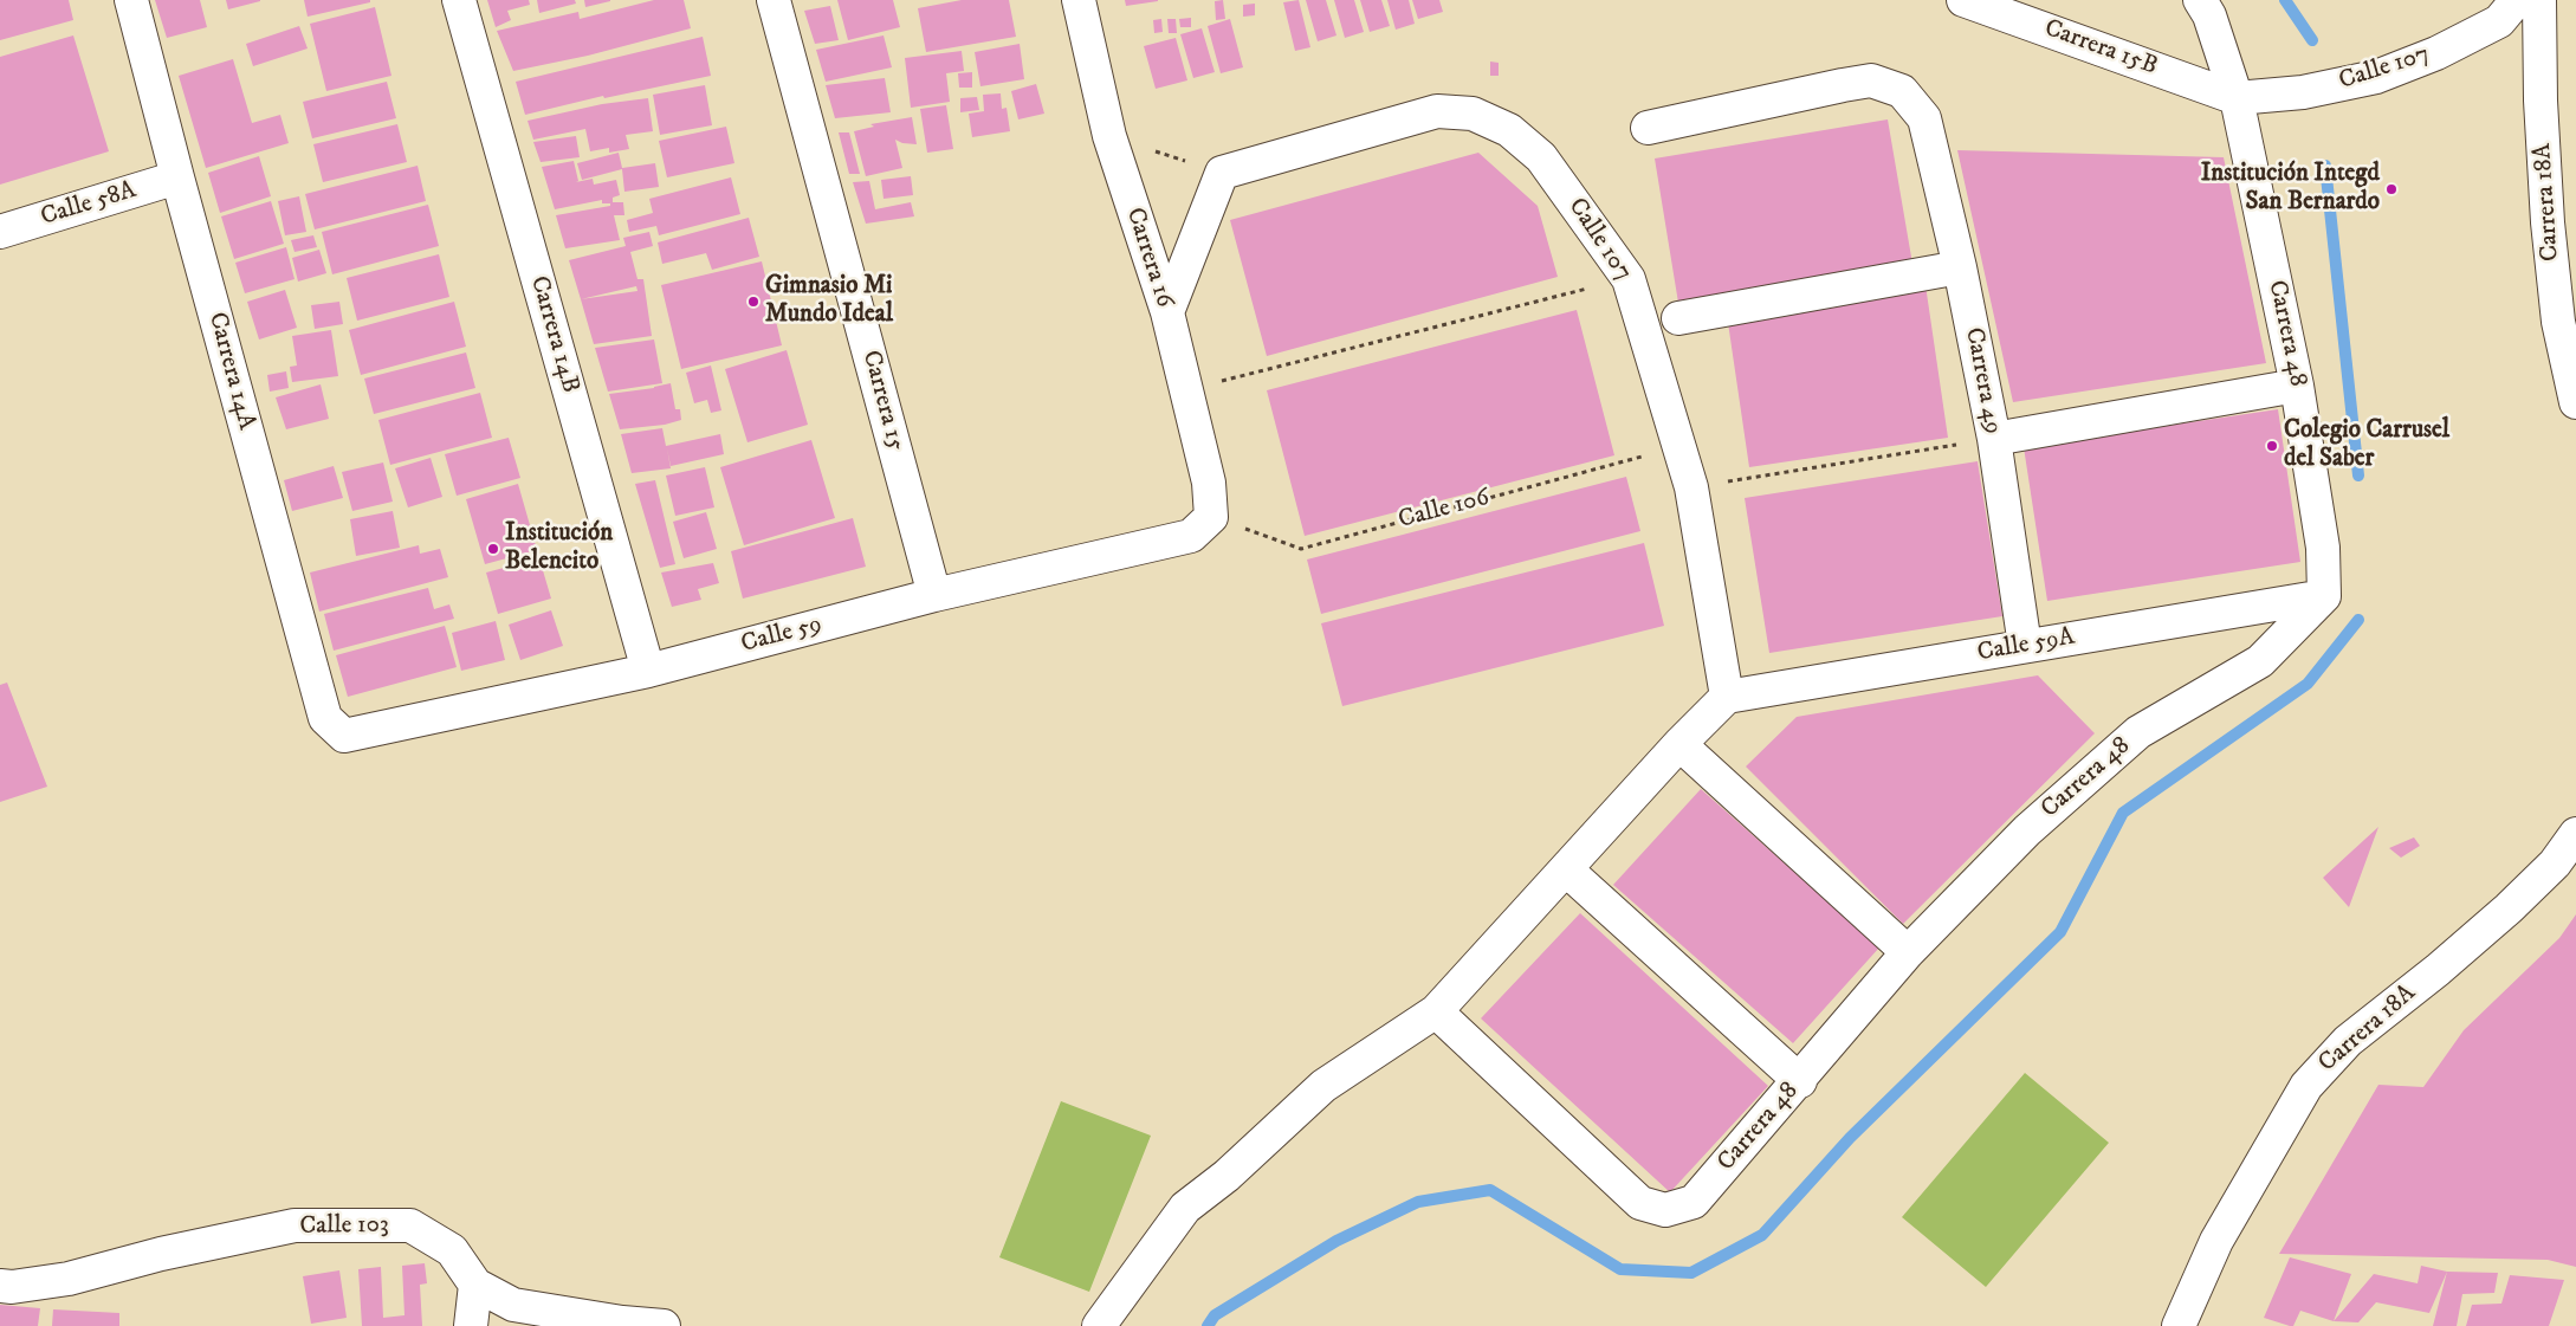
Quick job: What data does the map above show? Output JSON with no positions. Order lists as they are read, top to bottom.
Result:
{
  "streets": {
    "street": [
      "Carrera 15B",
      "Calle 107",
      "Carrera 18A",
      "Calle 58A",
      "Carrera 16",
      "Carrera 48",
      "Carrera 14B",
      "Carrera 14A",
      "Carrera 49",
      "Carrera 15",
      "Calle 59",
      "Calle 59A",
      "Calle 103"
    ],
    "path": ["Calle 106"]
  },
  "crossings": [
    ["Carrera 15B", "Calle 107"],
    ["Carrera 15B", "Carrera 48"],
    ["Calle 107", "Carrera 48"],
    ["Calle 107", "Calle 106"],
    ["Calle 107", "Calle 59A"],
    ["Calle 58A", "Carrera 14A"],
    ["Carrera 16", "Calle 106"],
    ["Carrera 16", "Calle 59"],
    ["Carrera 48", "Calle 59A"],
    ["Carrera 14B", "Calle 59"],
    ["Carrera 14A", "Calle 59"],
    ["Carrera 49", "Calle 59A"],
    ["Carrera 15", "Calle 59"],
    ["Calle 106", "Calle 59"]
  ],
  "places": [
    "Institución Integd San Bernardo",
    "Gimnasio Mi Mundo Ideal",
    "Colegio Carrusel del Saber",
    "Institución Belencito"
  ]
}
